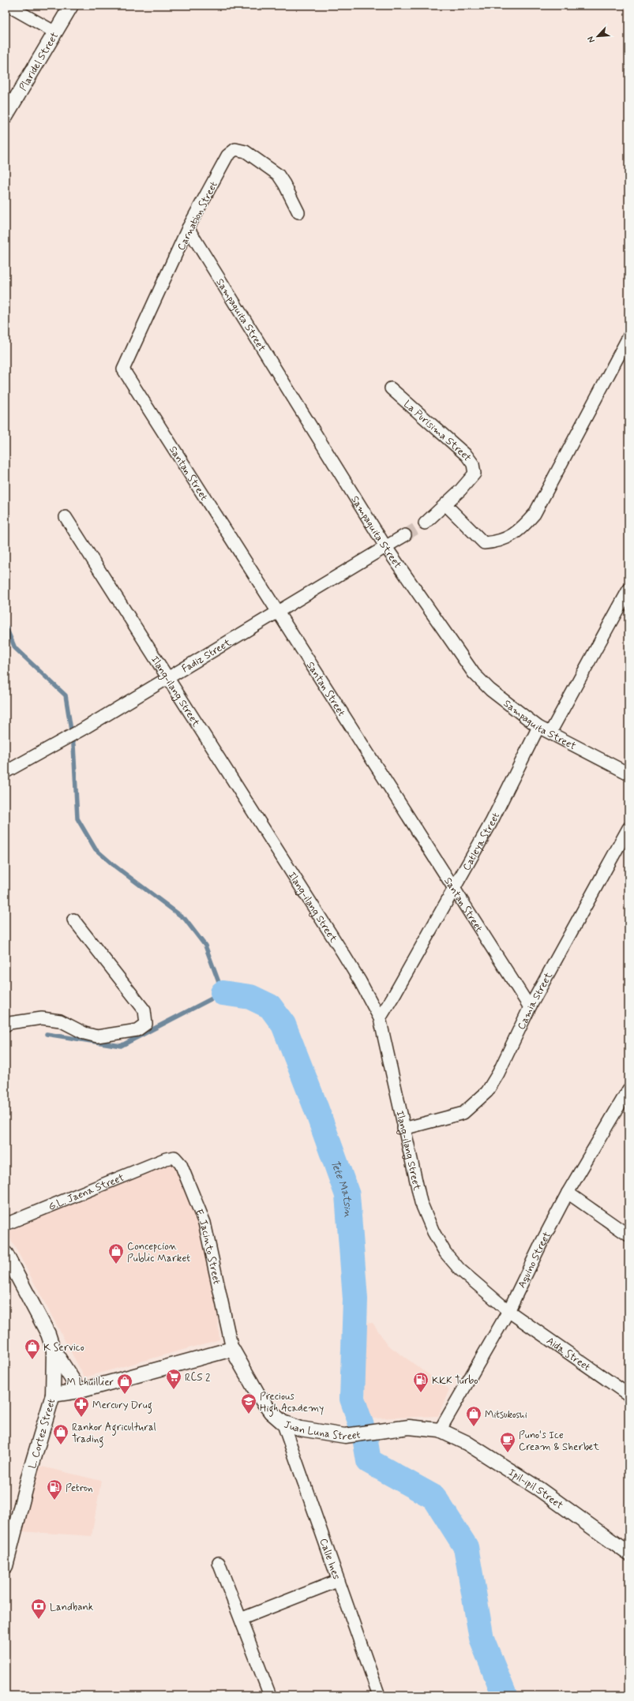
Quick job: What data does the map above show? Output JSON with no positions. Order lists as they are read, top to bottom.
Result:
{
  "streets": {
    "street": [
      "Plaridel Street",
      "Carnation Street",
      "Sampaguita Street",
      "La Purisima Street",
      "Santan Street",
      "Fadiz Street",
      "Ilang-ilang Street",
      "Catleya Street",
      "Camia Street",
      "G.L. Jaena Street",
      "E. Jacinto Street",
      "Aquino Street",
      "Aida Street",
      "Juan Luna Street",
      "L. Cortez Street",
      "Ipil-ipil Street",
      "Calle Ines"
    ]
  },
  "crossings": [
    ["Carnation Street", "Sampaguita Street"],
    ["Carnation Street", "Santan Street"],
    ["Sampaguita Street", "Fadiz Street"],
    ["Sampaguita Street", "Catleya Street"],
    ["Santan Street", "Fadiz Street"],
    ["Santan Street", "Catleya Street"],
    ["Santan Street", "Camia Street"],
    ["Fadiz Street", "Ilang-ilang Street"],
    ["Ilang-ilang Street", "Catleya Street"],
    ["Ilang-ilang Street", "Camia Street"],
    ["Ilang-ilang Street", "Aquino Street"],
    ["Ilang-ilang Street", "Aida Street"],
    ["G.L. Jaena Street", "E. Jacinto Street"],
    ["E. Jacinto Street", "Juan Luna Street"],
    ["Aquino Street", "Aida Street"],
    ["Aquino Street", "Juan Luna Street"],
    ["Aquino Street", "Ipil-ipil Street"],
    ["Juan Luna Street", "Ipil-ipil Street"],
    ["Juan Luna Street", "Calle Ines"]
  ],
  "water": ["Tete Matsin"],
  "places": {
    "shop": [
      "Concepcion Public Market",
      "K Servico",
      "M Lhuillier",
      "Mitsukoshi",
      "Rankor Agricultural Trading"
    ],
    "supermarket": ["RCS 2"],
    "fuel station": ["KKK Turbo", "Petron"],
    "school or university": ["Precious High Academy"],
    "pharmacy": ["Mercury Drug"],
    "cafe": ["Puno's Ice Cream & Sherbet"],
    "bank": ["Landbank"]
  },
  "north": "bottom left"
}
